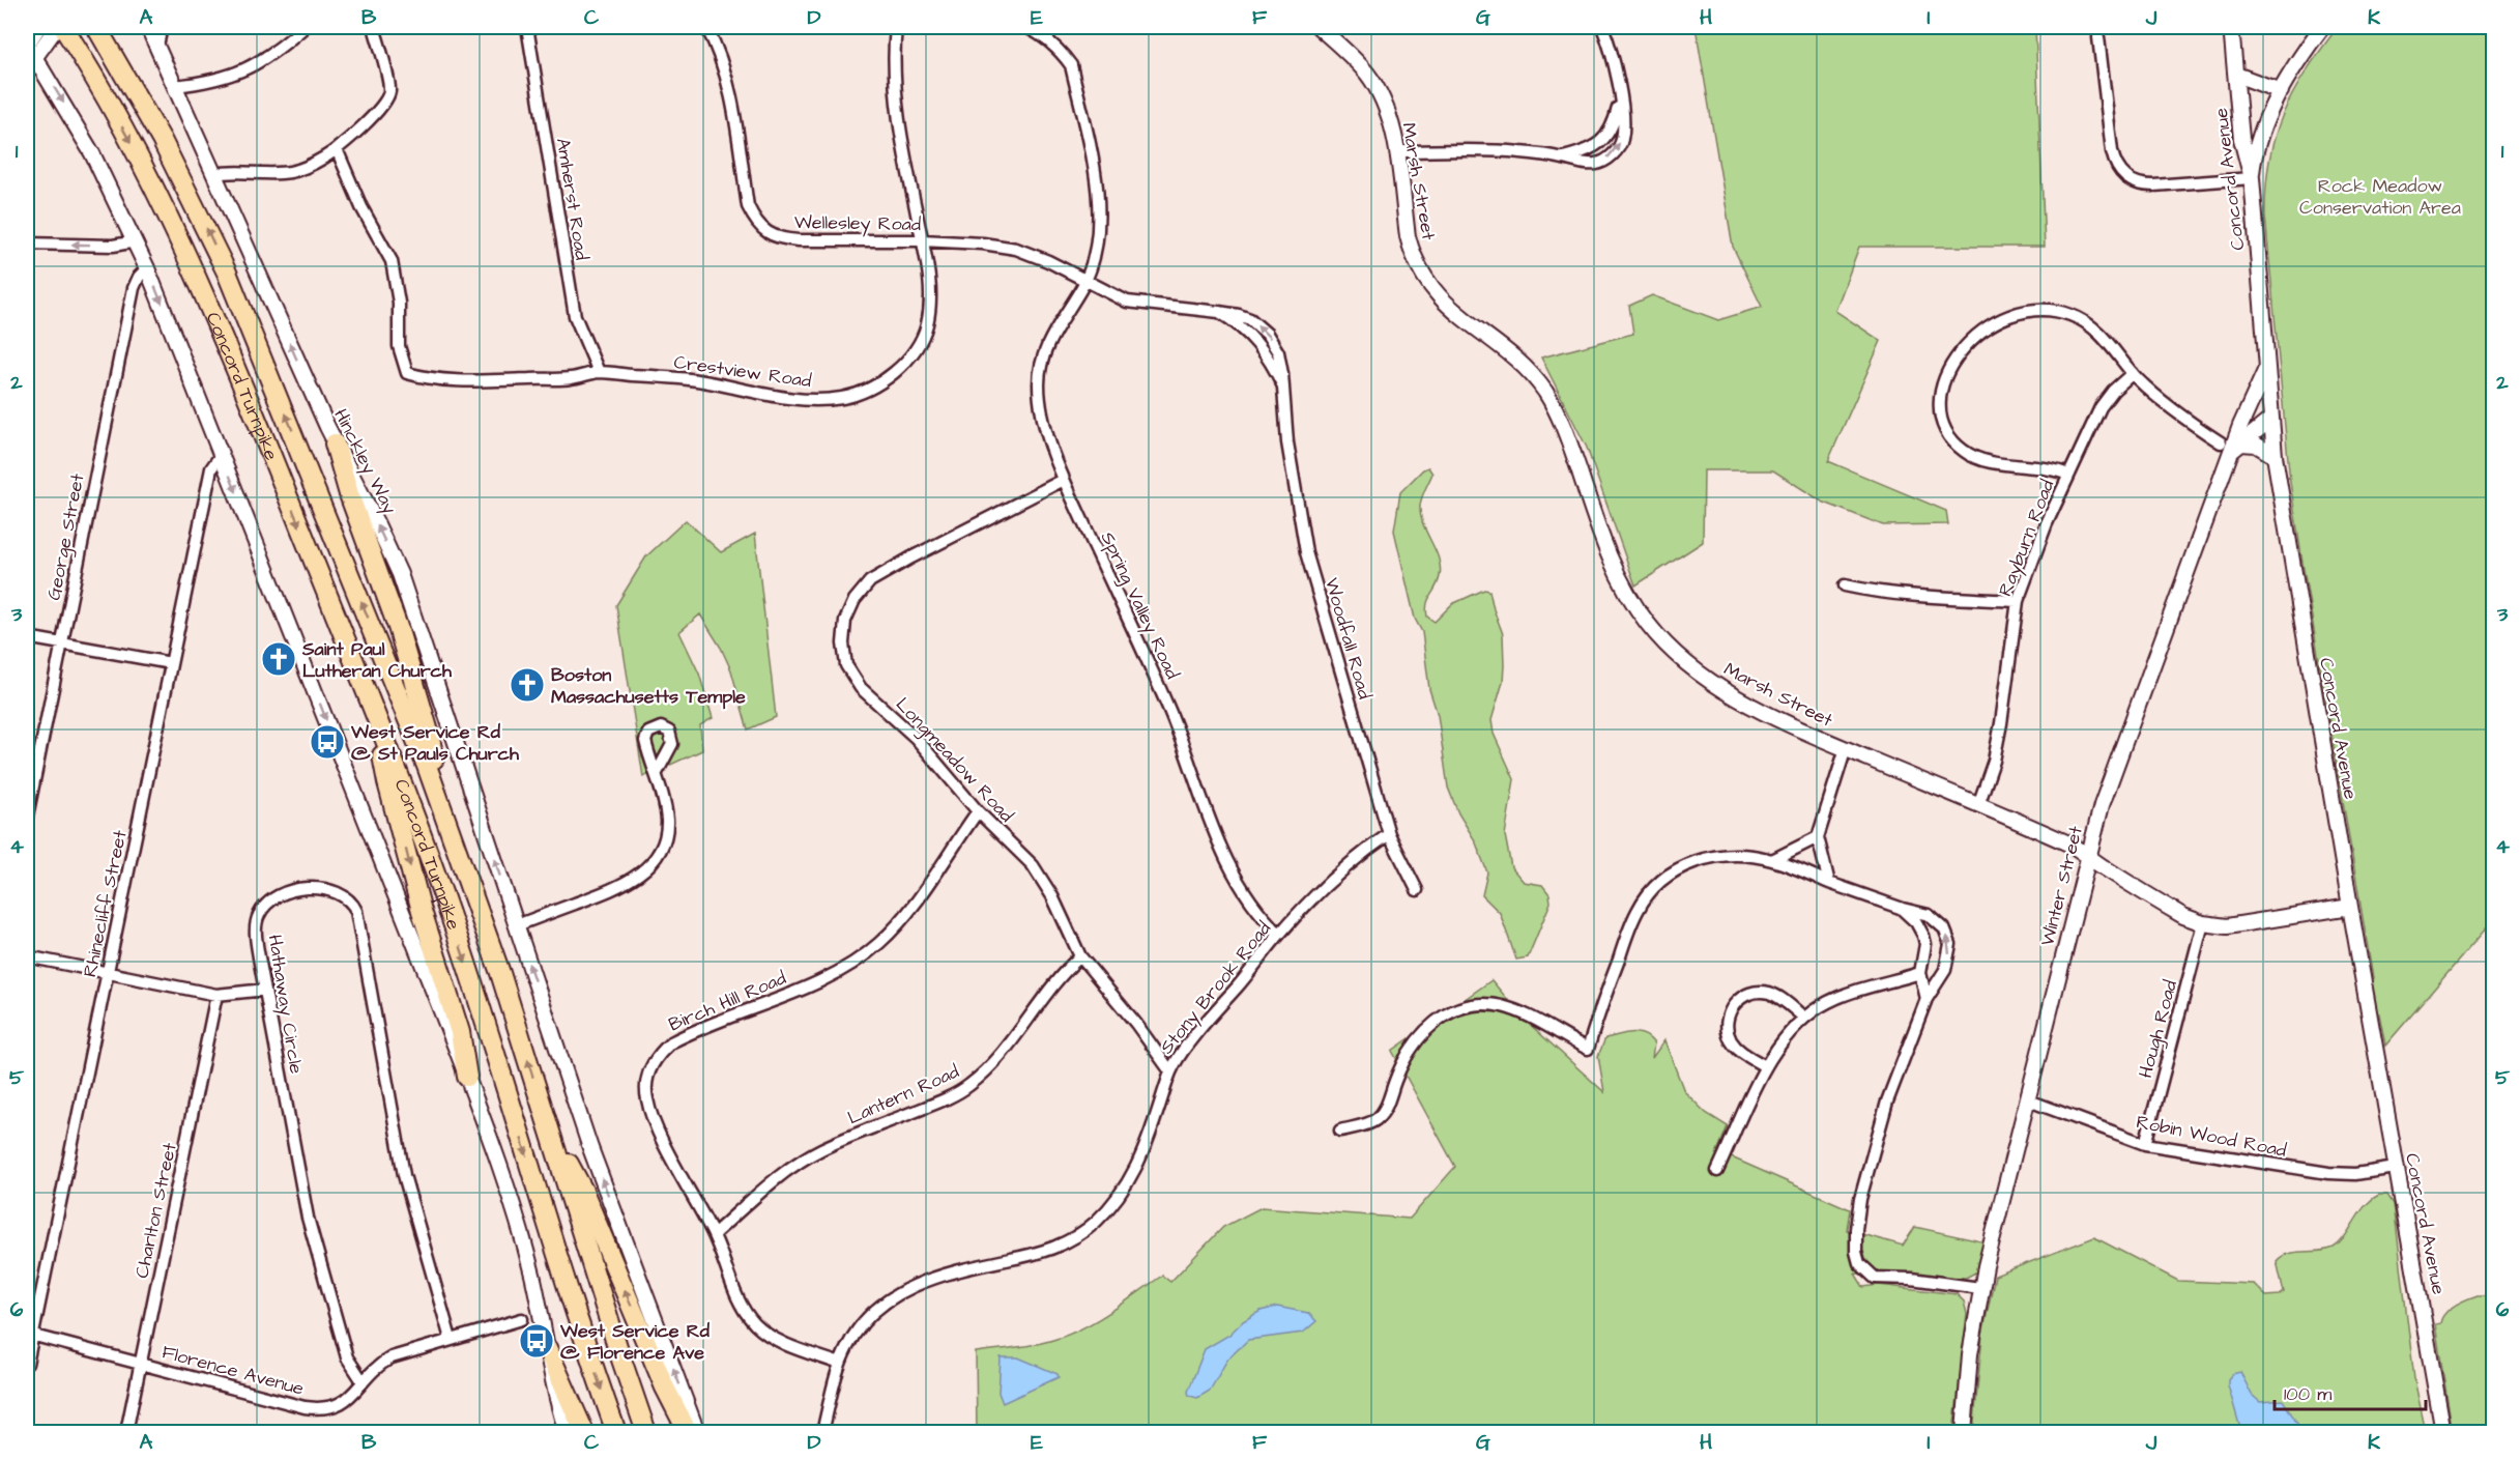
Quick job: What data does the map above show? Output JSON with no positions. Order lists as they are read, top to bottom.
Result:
{
  "streets": {
    "highway": ["Concord Turnpike"],
    "main road": [
      "Concord Avenue",
      "Marsh Street",
      "Hinckley Way",
      "Winter Street"
    ],
    "street": [
      "Amherst Road",
      "Wellesley Road",
      "Crestview Road",
      "George Street",
      "Rayburn Road",
      "Spring Valley Road",
      "Woodfall Road",
      "Longmeadow Road",
      "Rhinecliff Street",
      "Stony Brook Road",
      "Birch Hill Road",
      "Hathaway Circle",
      "Hough Road",
      "Lantern Road",
      "Robin Wood Road",
      "Charlton Street",
      "Florence Avenue"
    ]
  },
  "crossings": [
    ["Concord Avenue", "Marsh Street"],
    ["Concord Avenue", "Winter Street"],
    ["Concord Avenue", "Robin Wood Road"],
    ["Marsh Street", "Rayburn Road"],
    ["Marsh Street", "Winter Street"],
    ["Marsh Street", "Hough Road"],
    ["Amherst Road", "Crestview Road"],
    ["Wellesley Road", "Crestview Road"],
    ["Wellesley Road", "Spring Valley Road"],
    ["Wellesley Road", "Woodfall Road"],
    ["Spring Valley Road", "Woodfall Road"],
    ["Spring Valley Road", "Longmeadow Road"],
    ["Spring Valley Road", "Stony Brook Road"],
    ["Woodfall Road", "Stony Brook Road"],
    ["Longmeadow Road", "Stony Brook Road"],
    ["Longmeadow Road", "Birch Hill Road"],
    ["Longmeadow Road", "Lantern Road"],
    ["Winter Street", "Robin Wood Road"],
    ["Rhinecliff Street", "Florence Avenue"],
    ["Stony Brook Road", "Birch Hill Road"],
    ["Birch Hill Road", "Lantern Road"],
    ["Hathaway Circle", "Florence Avenue"],
    ["Hough Road", "Robin Wood Road"],
    ["Charlton Street", "Florence Avenue"]
  ],
  "parks": ["Rock Meadow Conservation Area"],
  "places": {
    "church": ["Saint Paul Lutheran Church", "Boston Massachusetts Temple"],
    "bus stop": ["West Service Rd @ St Pauls Church", "West Service Rd @ Florence Ave"]
  },
  "scale_bar": "100 m",
  "grid": {
    "columns": [
      "A",
      "B",
      "C",
      "D",
      "E",
      "F",
      "G",
      "H",
      "I",
      "J",
      "K"
    ],
    "rows": [
      "1",
      "2",
      "3",
      "4",
      "5",
      "6"
    ]
  }
}
